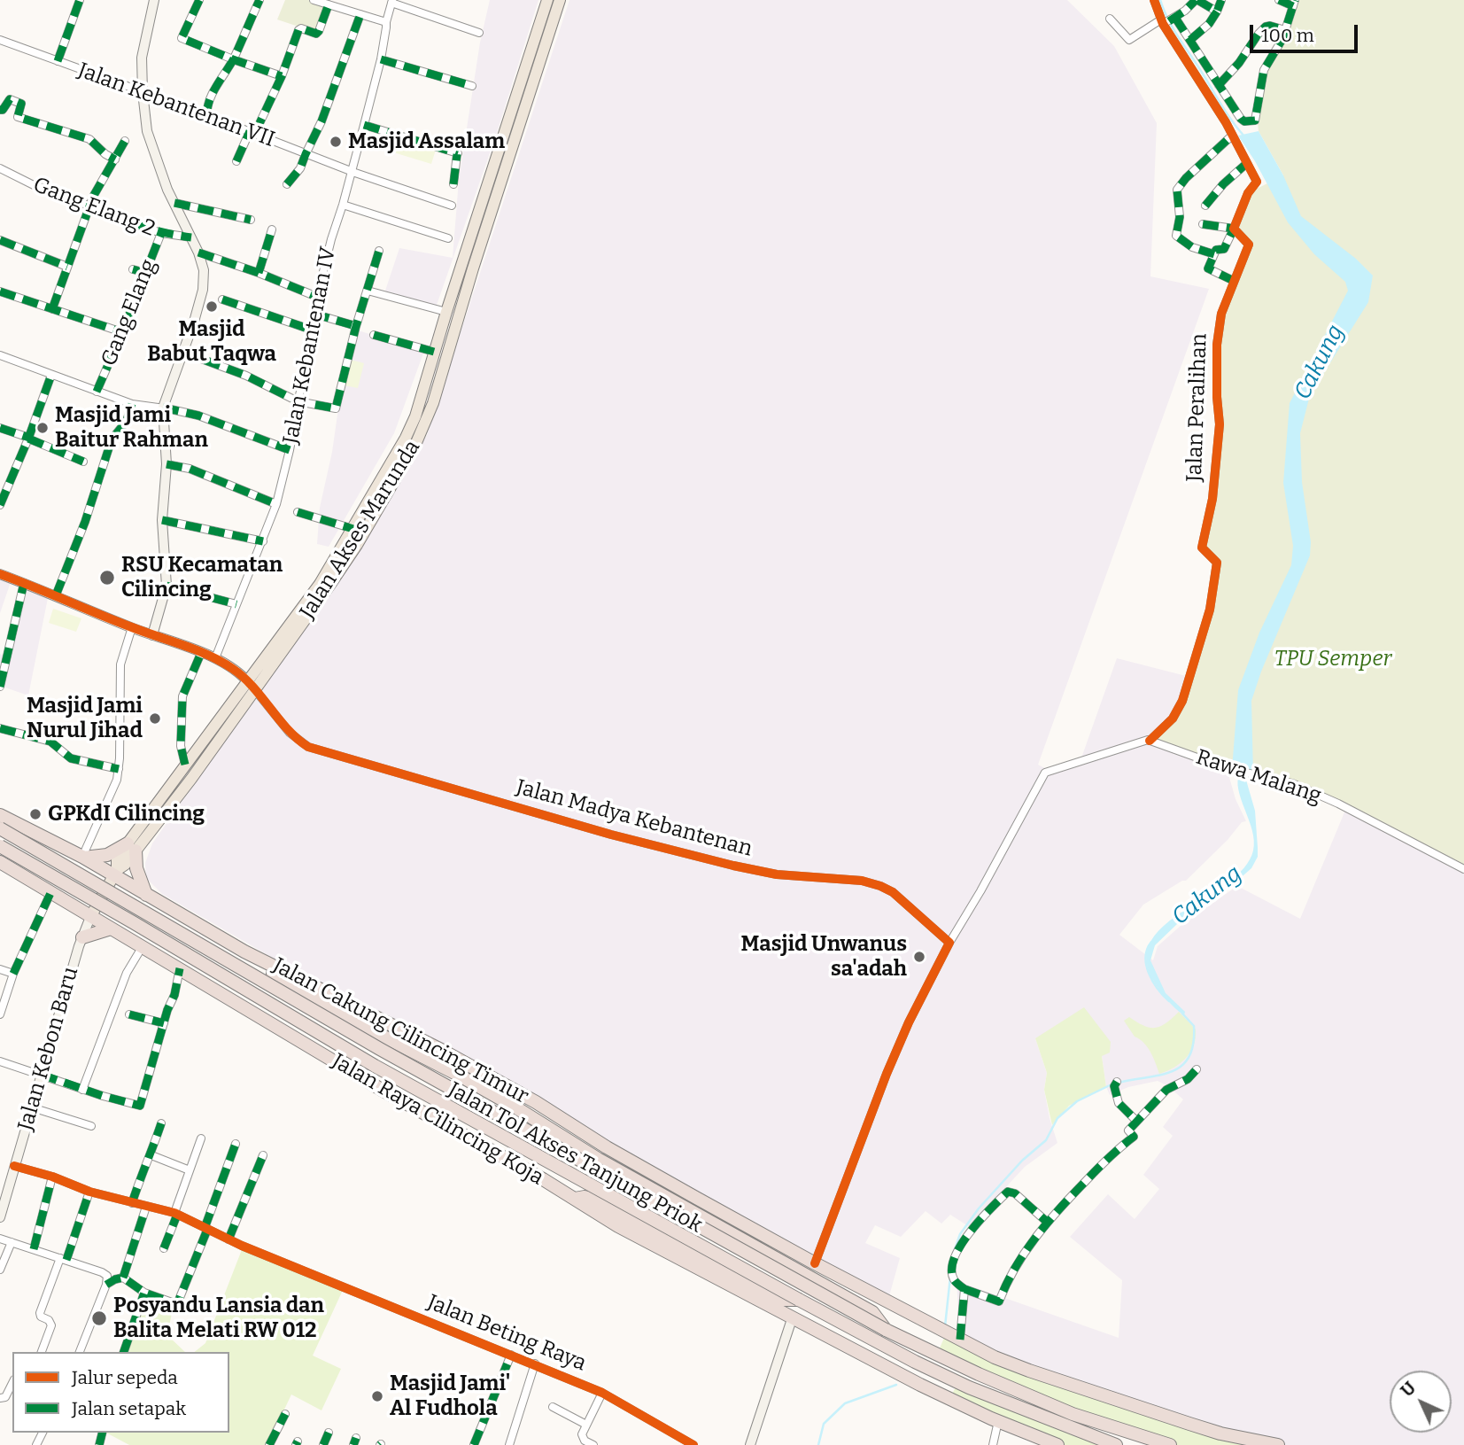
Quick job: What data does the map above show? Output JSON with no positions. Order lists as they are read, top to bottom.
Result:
{
  "streets": {
    "highway": ["Jalan Cakung Cilincing Timur", "Jalan Raya Cilincing Koja", "Jalan Tol Akses Tanjung Priok"],
    "main road": ["Jalan Akses Marunda"],
    "street": [
      "Jalan Kebantenan VII",
      "Gang Elang 2",
      "Gang Elang",
      "Jalan Kebantenan IV",
      "Jalan Peralihan",
      "Rawa Malang",
      "Jalan Madya Kebantenan",
      "Jalan Kebon Baru",
      "Jalan Beting Raya"
    ]
  },
  "crossings": [
    ["Jalan Kebantenan VII", "Jalan Kebantenan IV"],
    ["Gang Elang 2", "Gang Elang"],
    ["Jalan Kebantenan IV", "Jalan Madya Kebantenan"],
    ["Jalan Peralihan", "Rawa Malang"],
    ["Jalan Akses Marunda", "Jalan Madya Kebantenan"],
    ["Jalan Akses Marunda", "Jalan Cakung Cilincing Timur"],
    ["Jalan Akses Marunda", "Jalan Kebon Baru"],
    ["Jalan Kebon Baru", "Jalan Beting Raya"]
  ],
  "water": ["Cakung"],
  "parks": ["TPU Semper"],
  "places": [
    "Masjid Assalam",
    "Masjid Babut Taqwa",
    "Masjid Jami Baitur Rahman",
    "RSU Kecamatan Cilincing",
    "Masjid Jami Nurul Jihad",
    "GPKdI Cilincing",
    "Masjid Unwanus sa'adah",
    "Posyandu Lansia dan Balita Melati RW 012",
    "Masjid Jami' Al Fudhola"
  ],
  "legend": ["Jalur sepeda", "Jalan setapak"],
  "scale_bar": "100 m",
  "north": "top left"
}
